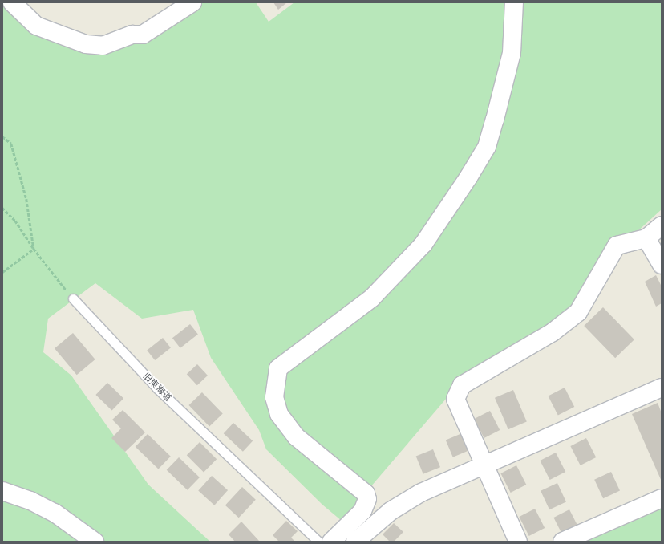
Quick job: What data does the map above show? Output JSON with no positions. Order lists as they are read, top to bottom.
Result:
{
  "streets": {
    "lane": ["旧東海道"]
  }
}
